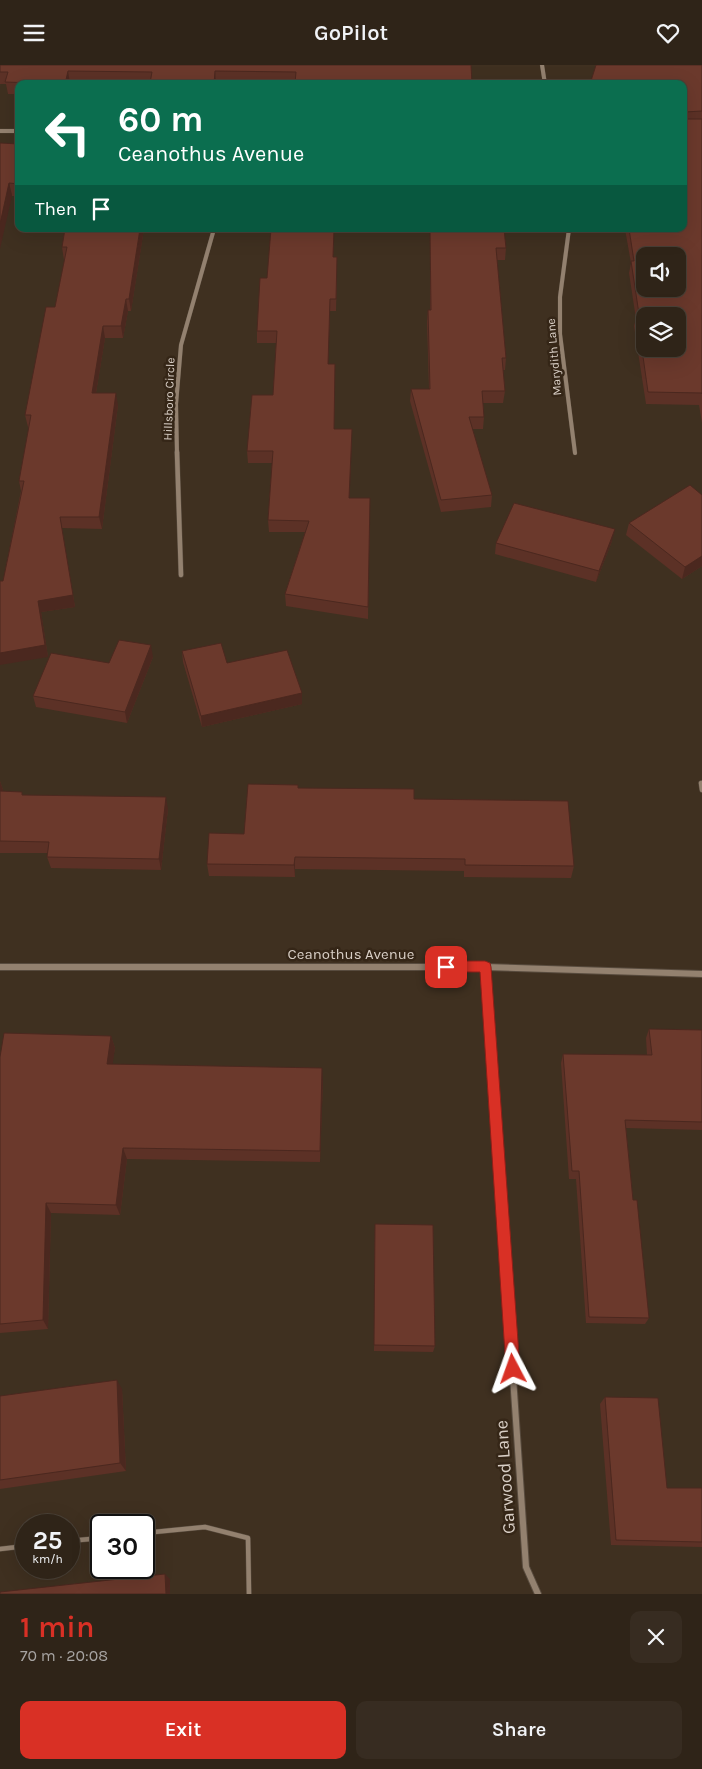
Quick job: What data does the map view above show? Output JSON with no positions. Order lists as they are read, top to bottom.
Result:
{
  "streets": {
    "street": [
      "Marydith Lane",
      "Hillsboro Circle",
      "Ceanothus Avenue",
      "Garwood Lane"
    ]
  },
  "crossings": [
    ["Ceanothus Avenue", "Garwood Lane"]
  ],
  "page": {
    "header": "GoPilot",
    "turn": ["60 m", "Ceanothus Avenue"],
    "then": "Then",
    "speed": "25 km/h",
    "limit": "30",
    "heading": ["1 min", "70 m · 20:08"],
    "buttons": ["Exit", "Share"]
  }
}
